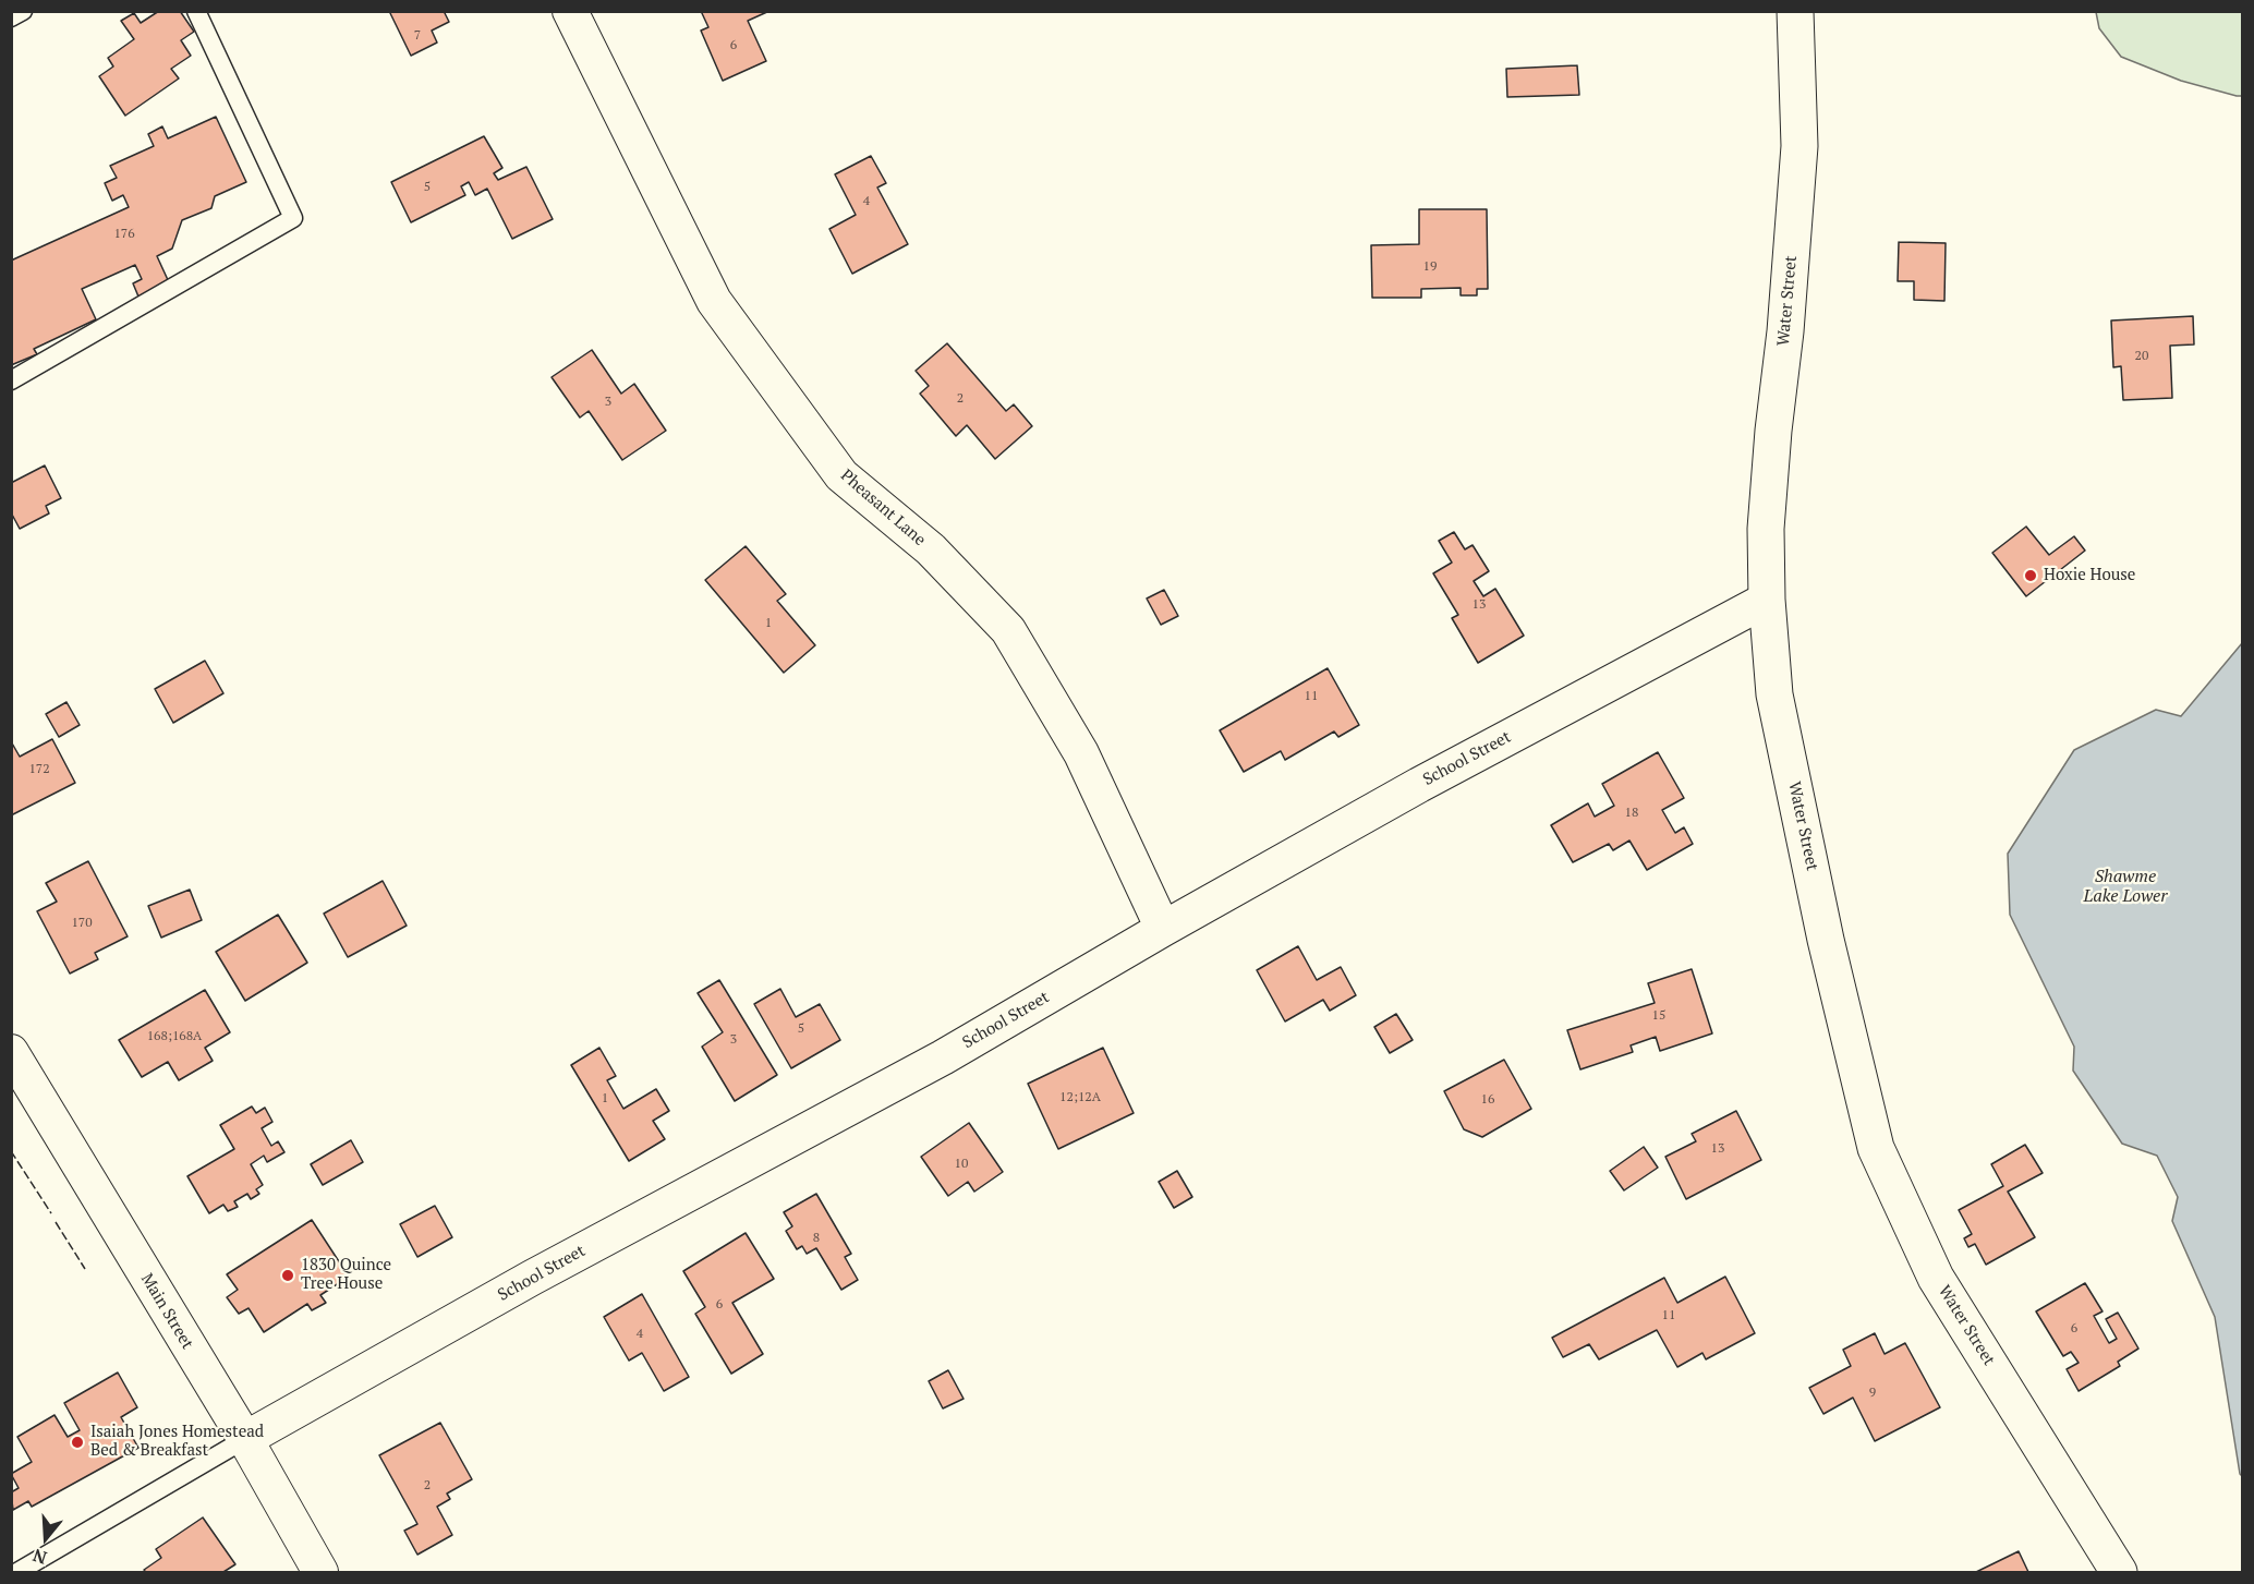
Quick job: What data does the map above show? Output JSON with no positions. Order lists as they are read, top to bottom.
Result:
{
  "streets": {
    "main road": ["Water Street"],
    "street": ["Pheasant Lane", "School Street", "Main Street"]
  },
  "crossings": [
    ["Water Street", "School Street"],
    ["Pheasant Lane", "School Street"],
    ["School Street", "Main Street"]
  ],
  "water": ["Shawme Lake Lower"],
  "places": ["Hoxie House", "1830 Quince Tree House", "Isaiah Jones Homestead Bed & Breakfast"],
  "house_numbers": [
    "7",
    "6",
    "5",
    "4",
    "176",
    "19",
    "20",
    "2",
    "3",
    "13",
    "1",
    "11",
    "172",
    "18",
    "170",
    "15",
    "5",
    "168;168A",
    "3",
    "12;12A",
    "1",
    "16",
    "13",
    "10",
    "8",
    "6",
    "11",
    "6",
    "4",
    "9",
    "2"
  ],
  "north": "bottom"
}
